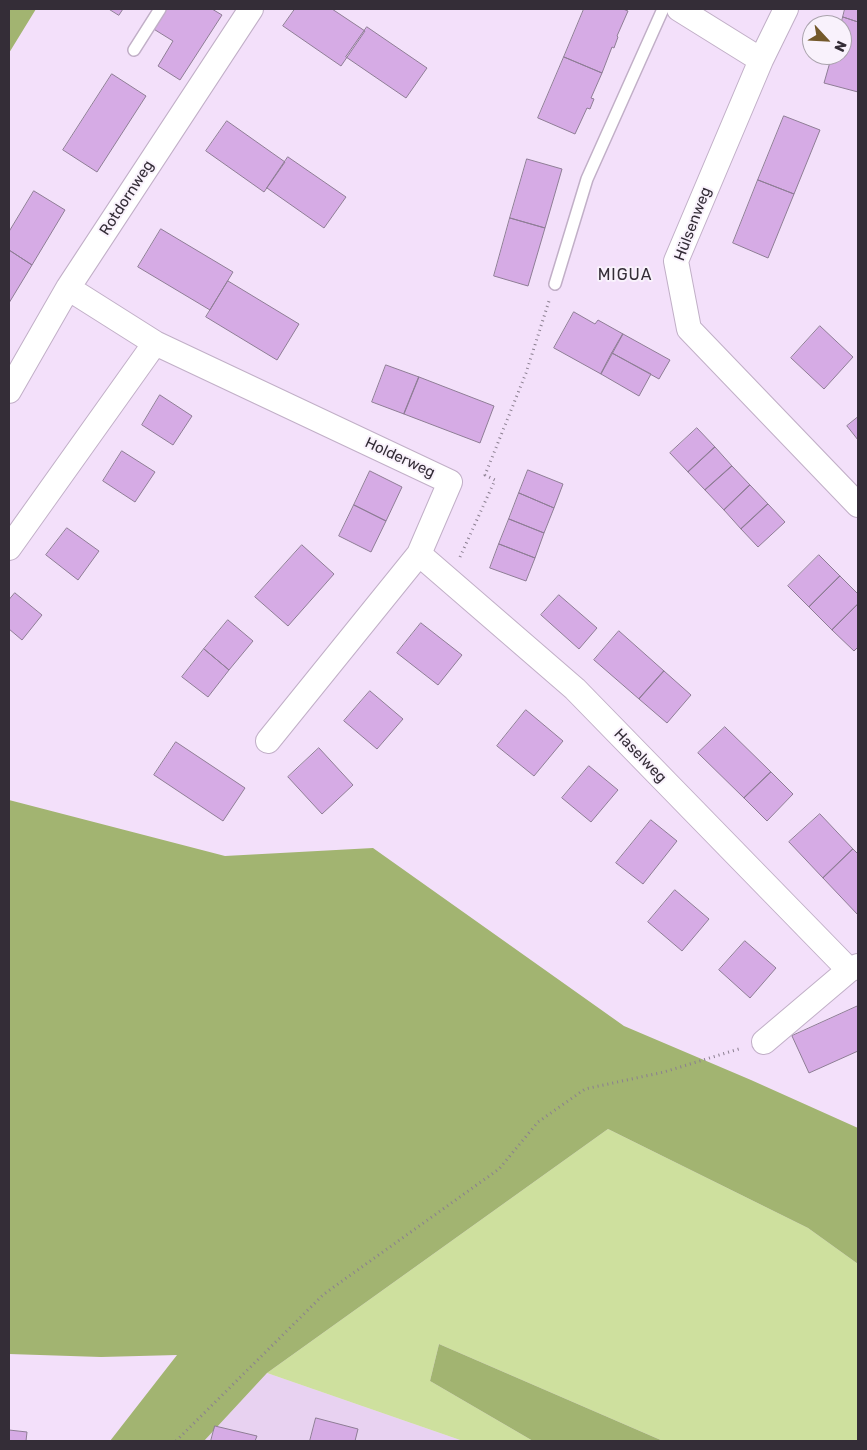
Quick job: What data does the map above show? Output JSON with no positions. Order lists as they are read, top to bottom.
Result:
{
  "streets": {
    "street": [
      "Rotdornweg",
      "Hülsenweg",
      "Holderweg",
      "Haselweg"
    ]
  },
  "crossings": [
    ["Rotdornweg", "Holderweg"],
    ["Holderweg", "Haselweg"]
  ],
  "districts": ["MIGUA"],
  "north": "bottom right"
}
